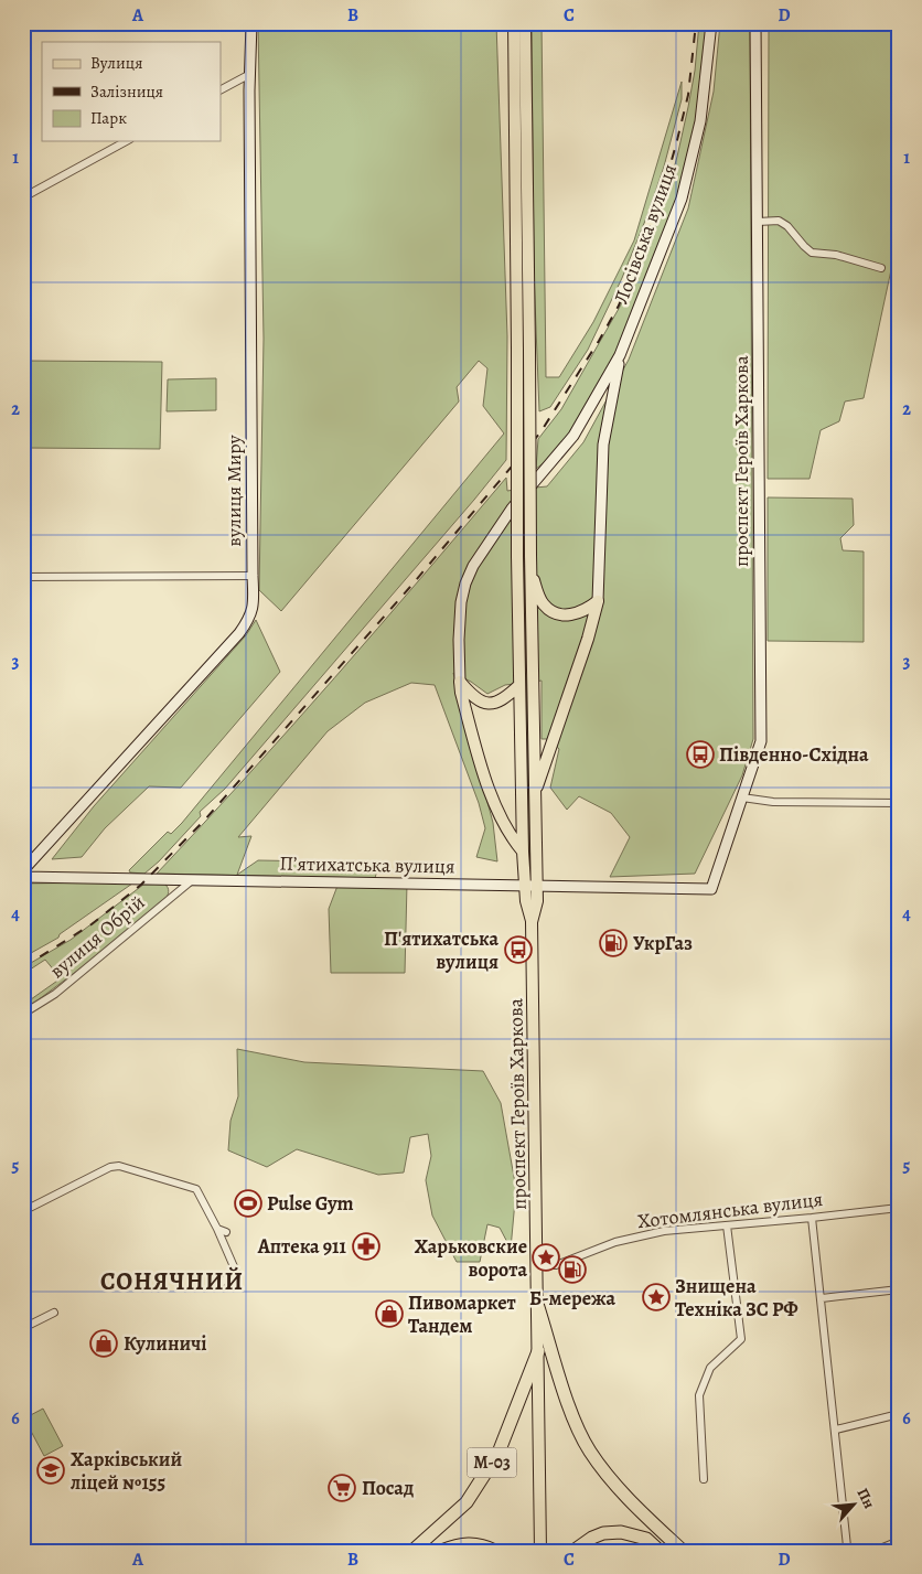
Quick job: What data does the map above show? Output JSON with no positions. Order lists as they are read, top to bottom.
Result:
{
  "streets": {
    "highway": ["М-03"],
    "main road": ["проспект Героїв Харкова"],
    "street": [
      "Лосівська вулиця",
      "вулиця Миру",
      "П’ятихатська вулиця",
      "вулиця Обрій",
      "Хотомлянська вулиця"
    ]
  },
  "crossings": [
    ["проспект Героїв Харкова", "П’ятихатська вулиця"],
    ["проспект Героїв Харкова", "Хотомлянська вулиця"],
    ["проспект Героїв Харкова", "М-03"],
    ["П’ятихатська вулиця", "вулиця Обрій"]
  ],
  "districts": ["СОНЯЧНИЙ"],
  "places": {
    "bus stop": ["Південно-Східна", "П'ятихатська вулиця"],
    "fuel station": ["УкрГаз", "Б-мережа"],
    "sports": ["Pulse Gym"],
    "pharmacy": ["Аптека 911"],
    "place": ["Харьковские ворота", "Знищена Техніка ЗС РФ"],
    "shop": ["Пивомаркет Тандем", "Кулиничі"],
    "school or university": ["Харківський ліцей №155"],
    "supermarket": ["Посад"]
  },
  "legend": ["Вулиця", "Залізниця", "Парк"],
  "north": "top right",
  "grid": {
    "columns": [
      "A",
      "B",
      "C",
      "D"
    ],
    "rows": [
      "1",
      "2",
      "3",
      "4",
      "5",
      "6"
    ]
  }
}
